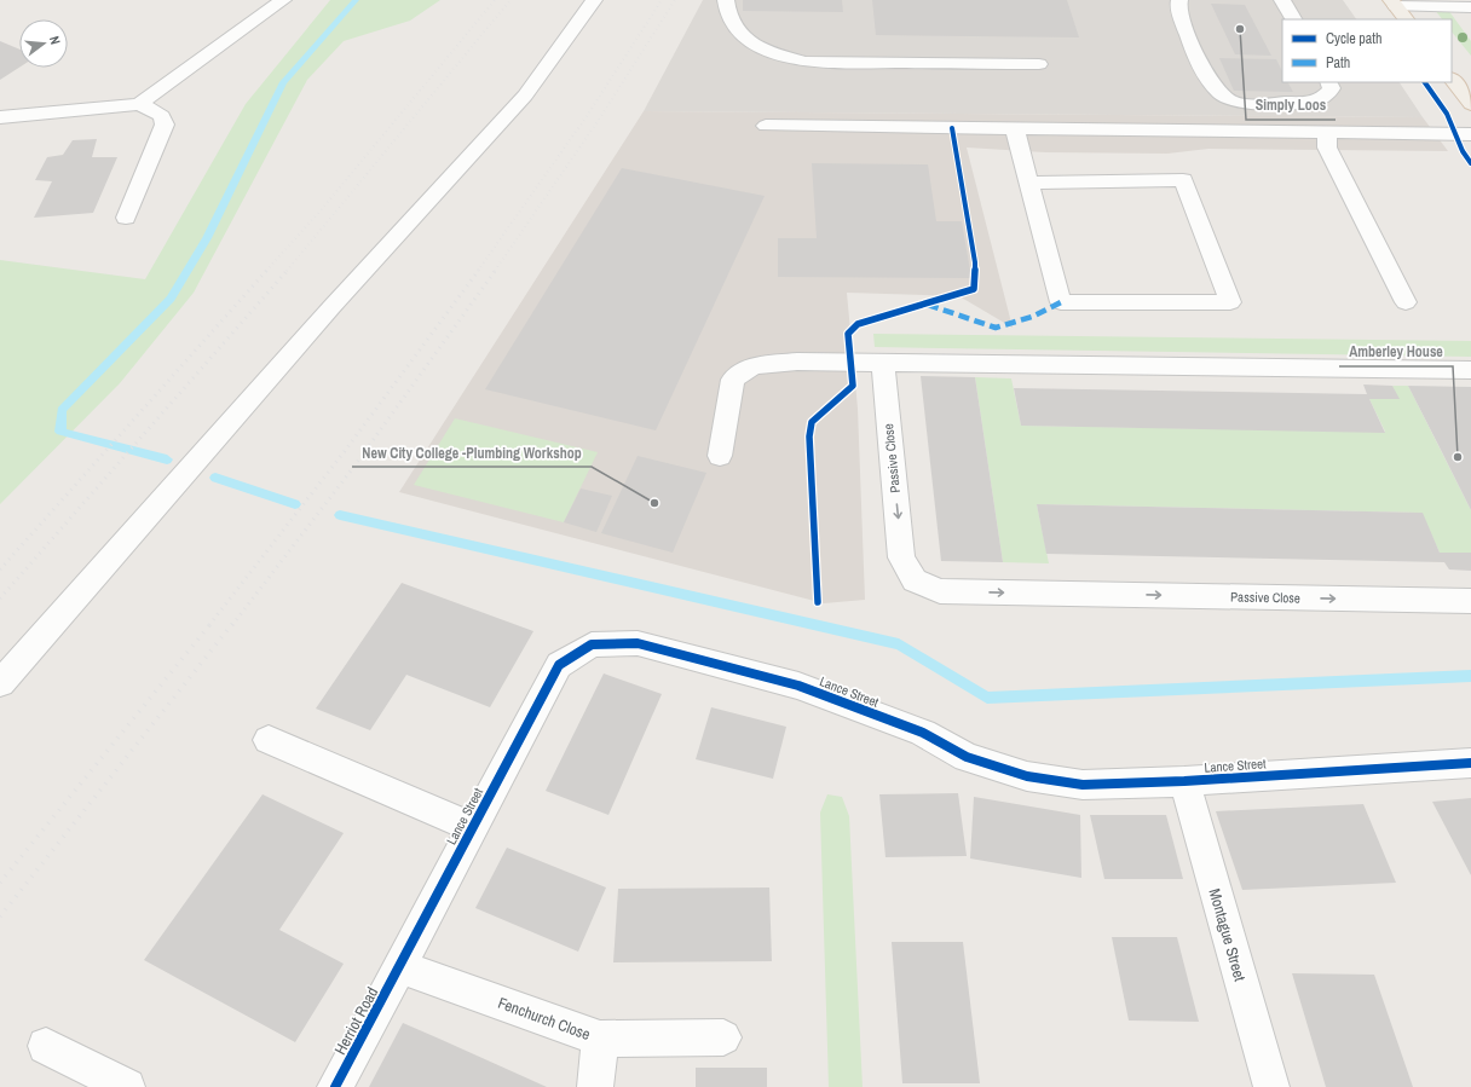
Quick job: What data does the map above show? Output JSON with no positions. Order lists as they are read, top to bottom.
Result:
{
  "streets": {
    "street": [
      "Passive Close",
      "Lance Street",
      "Montague Street",
      "Fenchurch Close",
      "Herriot Road"
    ]
  },
  "crossings": [
    ["Lance Street", "Montague Street"],
    ["Lance Street", "Fenchurch Close"],
    ["Lance Street", "Herriot Road"],
    ["Fenchurch Close", "Herriot Road"]
  ],
  "places": ["Simply Loos", "Amberley House", "New City College -Plumbing Workshop"],
  "legend": ["Cycle path", "Path"],
  "north": "right"
}
